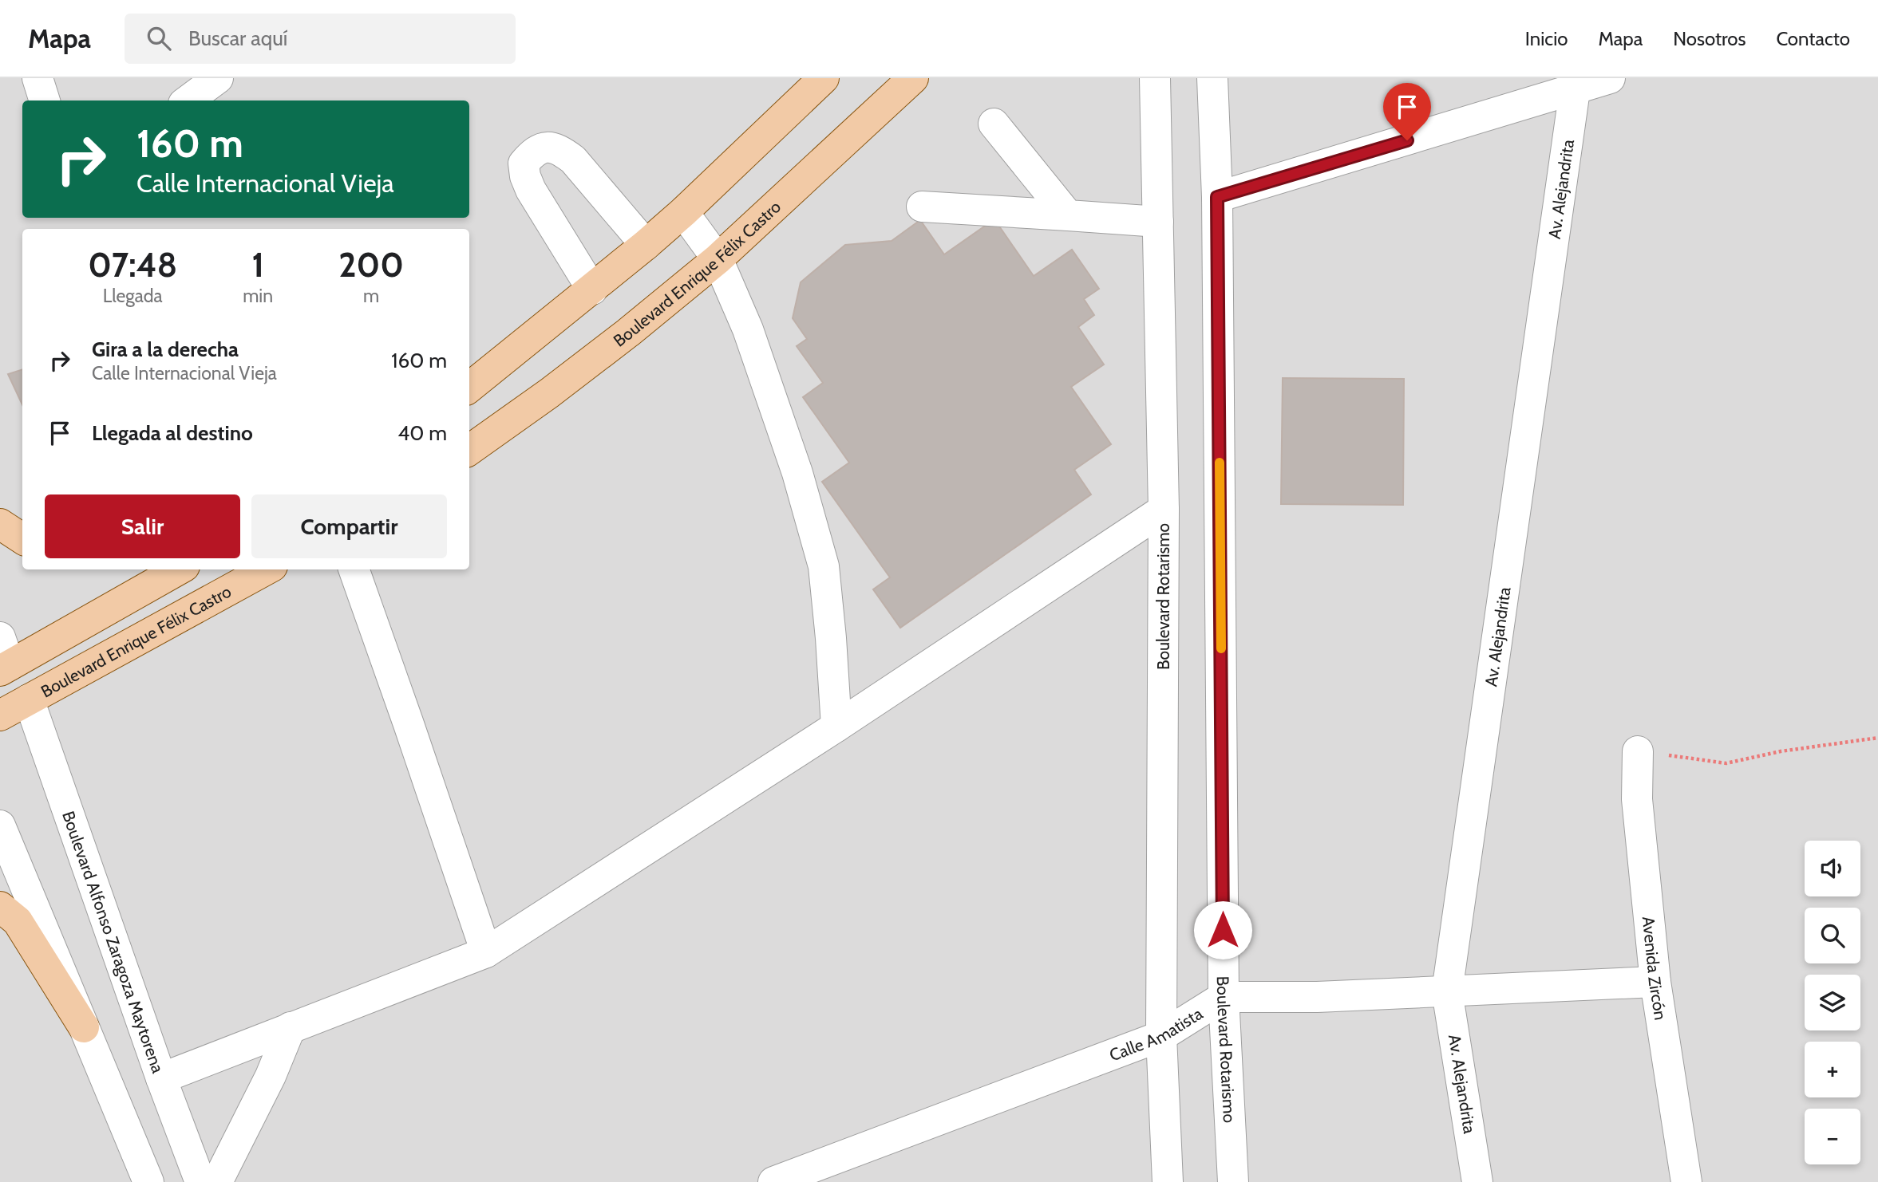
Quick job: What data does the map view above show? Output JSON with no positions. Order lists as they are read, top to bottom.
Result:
{
  "streets": {
    "main road": ["Boulevard Enrique Félix Castro"],
    "street": [
      "Av. Alejandrita",
      "Boulevard Rotarismo",
      "Boulevard Alfonso Zaragoza Maytorena",
      "Avenida Zircón",
      "Calle Amatista"
    ]
  },
  "crossings": [
    ["Boulevard Enrique Félix Castro", "Boulevard Alfonso Zaragoza Maytorena"],
    ["Boulevard Rotarismo", "Calle Amatista"]
  ],
  "page": {
    "header": "Mapa",
    "search": "Buscar aquí",
    "nav": [
      "Inicio",
      "Mapa",
      "Nosotros",
      "Contacto"
    ],
    "turn": ["160 m", "Calle Internacional Vieja"],
    "eta": [
      "07:48",
      "Llegada",
      "1",
      "min",
      "200",
      "m"
    ],
    "list": [
      {
        "name": "Gira a la derecha",
        "note": "Calle Internacional Vieja",
        "value": "160 m"
      },
      {
        "name": "Llegada al destino",
        "value": "40 m"
      }
    ],
    "buttons": ["Salir", "Compartir"],
    "map_buttons": ["+", "−"]
  }
}
